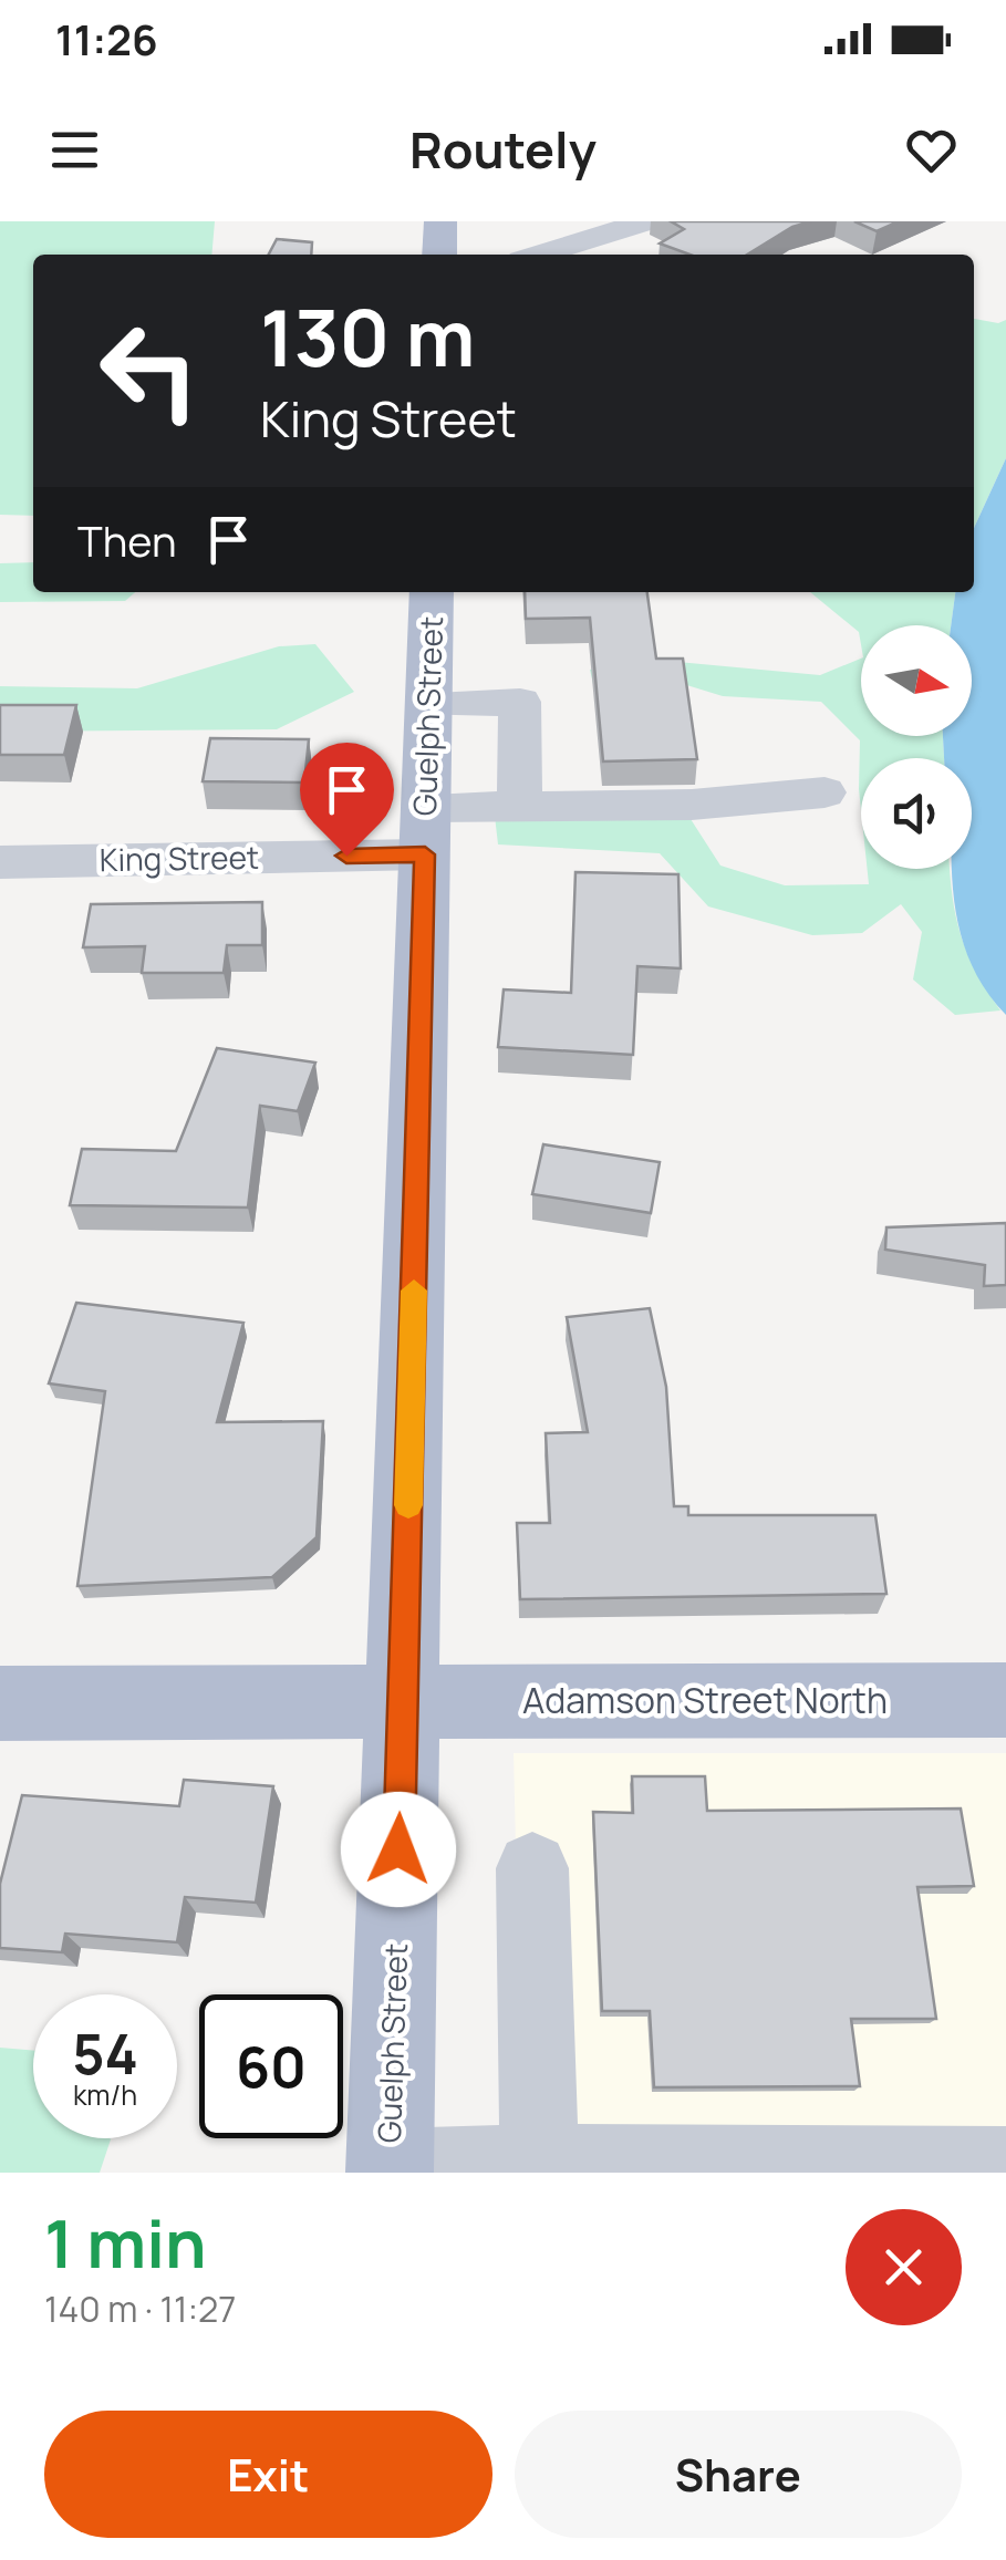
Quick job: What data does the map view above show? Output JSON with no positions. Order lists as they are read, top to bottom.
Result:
{
  "streets": {
    "main road": ["Guelph Street", "Adamson Street North"],
    "street": ["King Street"]
  },
  "crossings": [
    ["Guelph Street", "King Street"],
    ["Guelph Street", "Adamson Street North"]
  ],
  "north": "right",
  "page": {
    "status": "11:26",
    "header": "Routely",
    "turn": ["130 m", "King Street"],
    "then": "Then",
    "speed": "54 km/h",
    "limit": "60",
    "heading": ["1 min", "140 m · 11:27"],
    "buttons": ["Exit", "Share"]
  }
}
